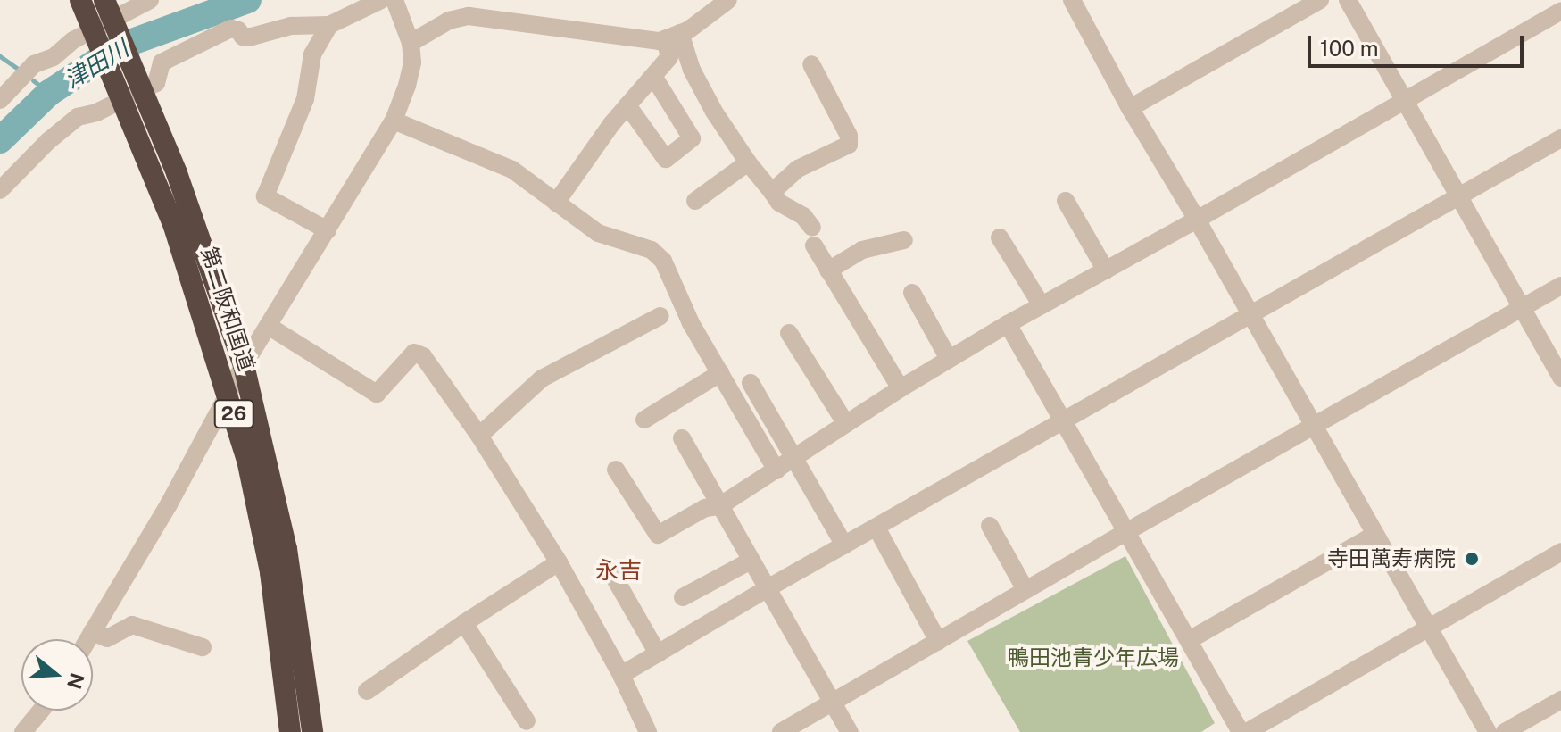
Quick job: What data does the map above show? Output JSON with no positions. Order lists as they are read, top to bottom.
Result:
{
  "streets": {
    "highway": ["第二阪和国道", "26"]
  },
  "districts": ["永吉"],
  "water": ["津田川"],
  "parks": ["鴨田池青少年広場"],
  "places": ["寺田萬寿病院"],
  "scale_bar": "100 m",
  "north": "right"
}
